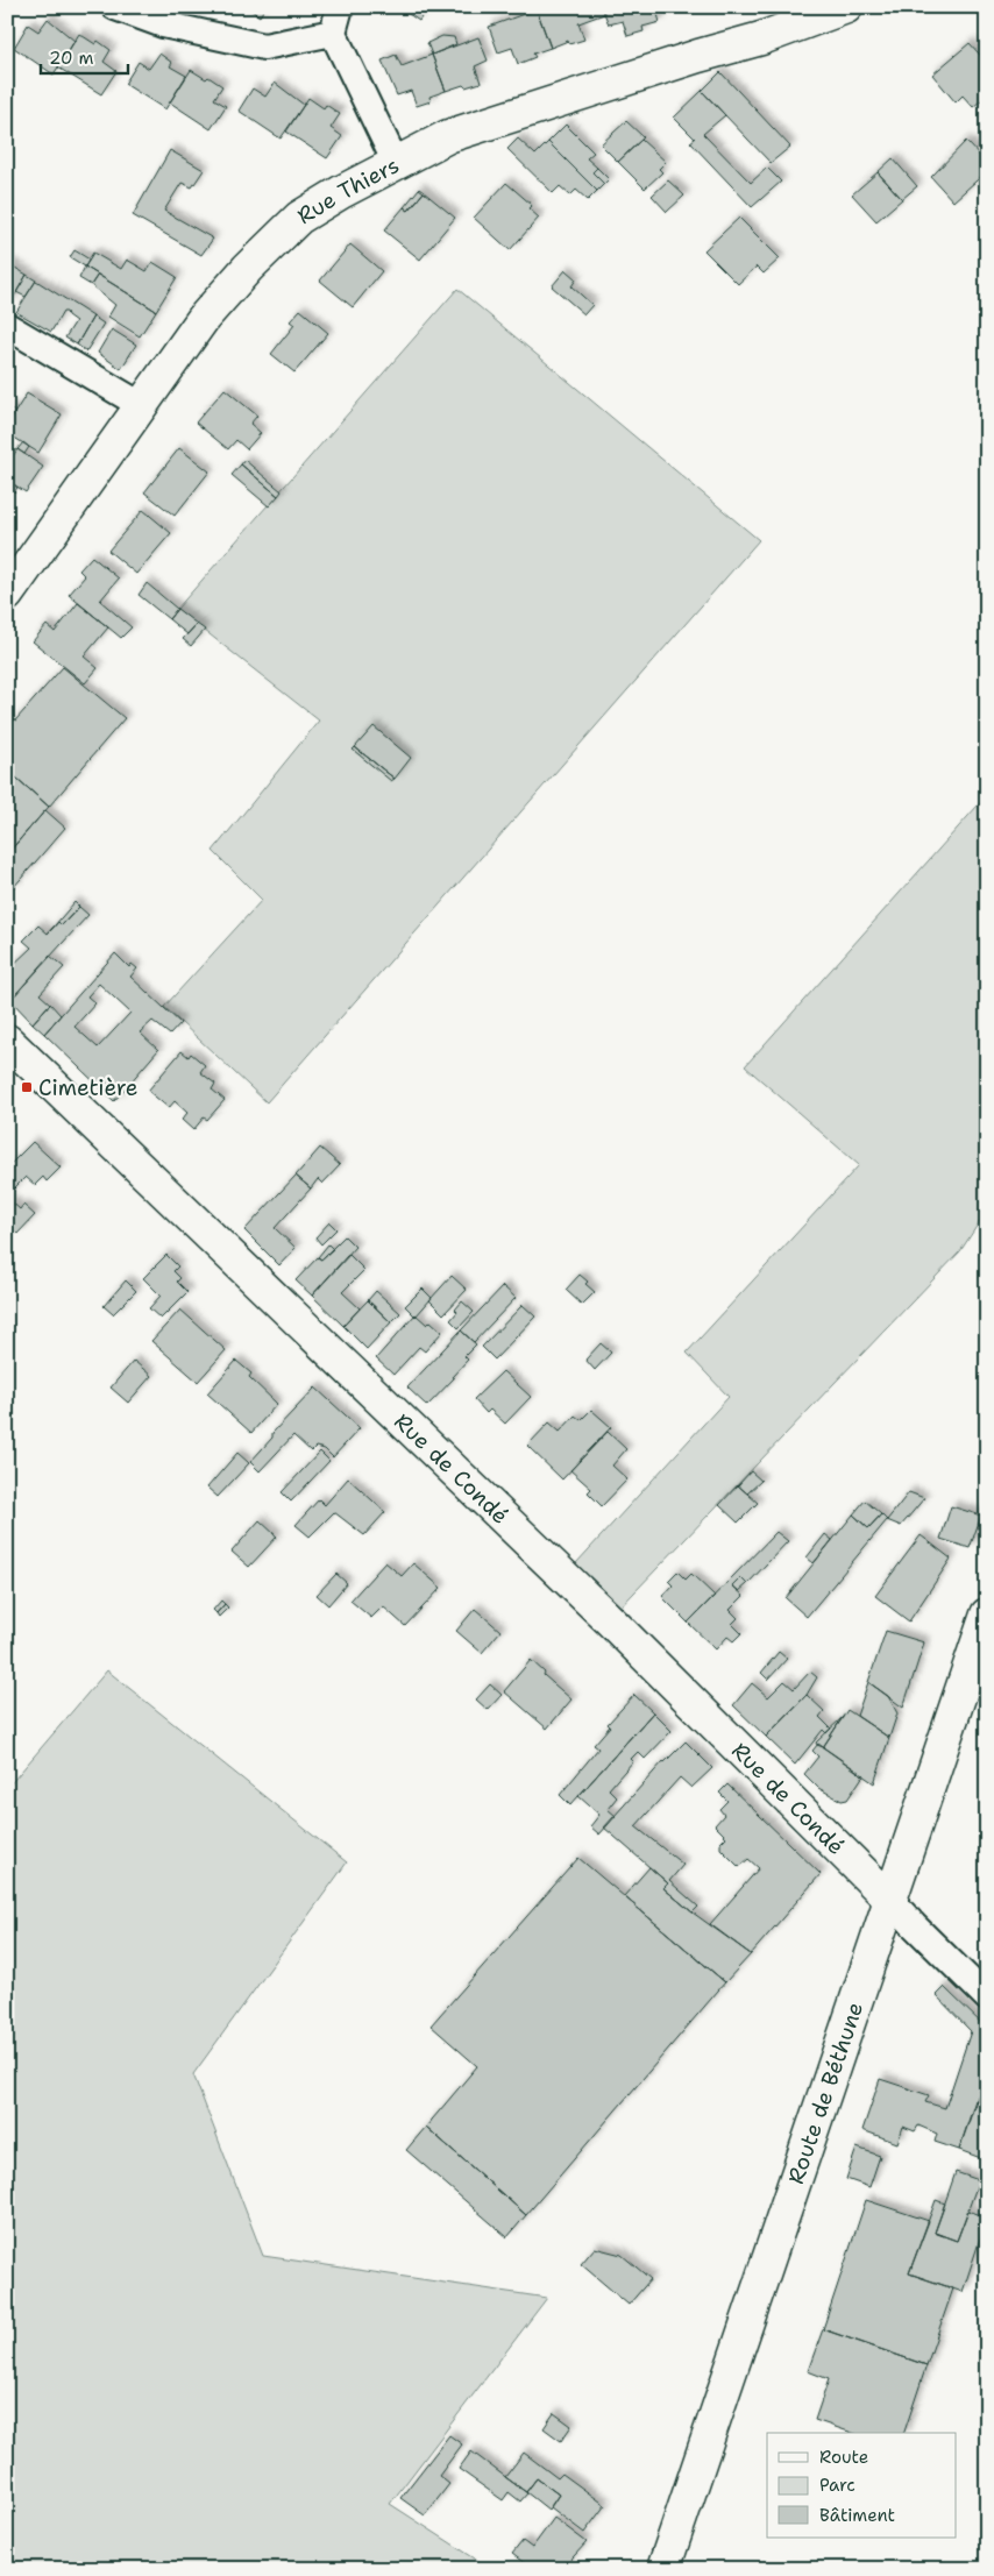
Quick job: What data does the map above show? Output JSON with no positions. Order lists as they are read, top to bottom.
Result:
{
  "streets": {
    "main road": ["Rue Thiers", "Rue de Condé", "Route de Béthune"]
  },
  "crossings": [
    ["Rue de Condé", "Route de Béthune"]
  ],
  "places": {
    "transit": ["Cimetière"]
  },
  "legend": ["Route", "Parc", "Bâtiment"],
  "scale_bar": "20 m"
}
